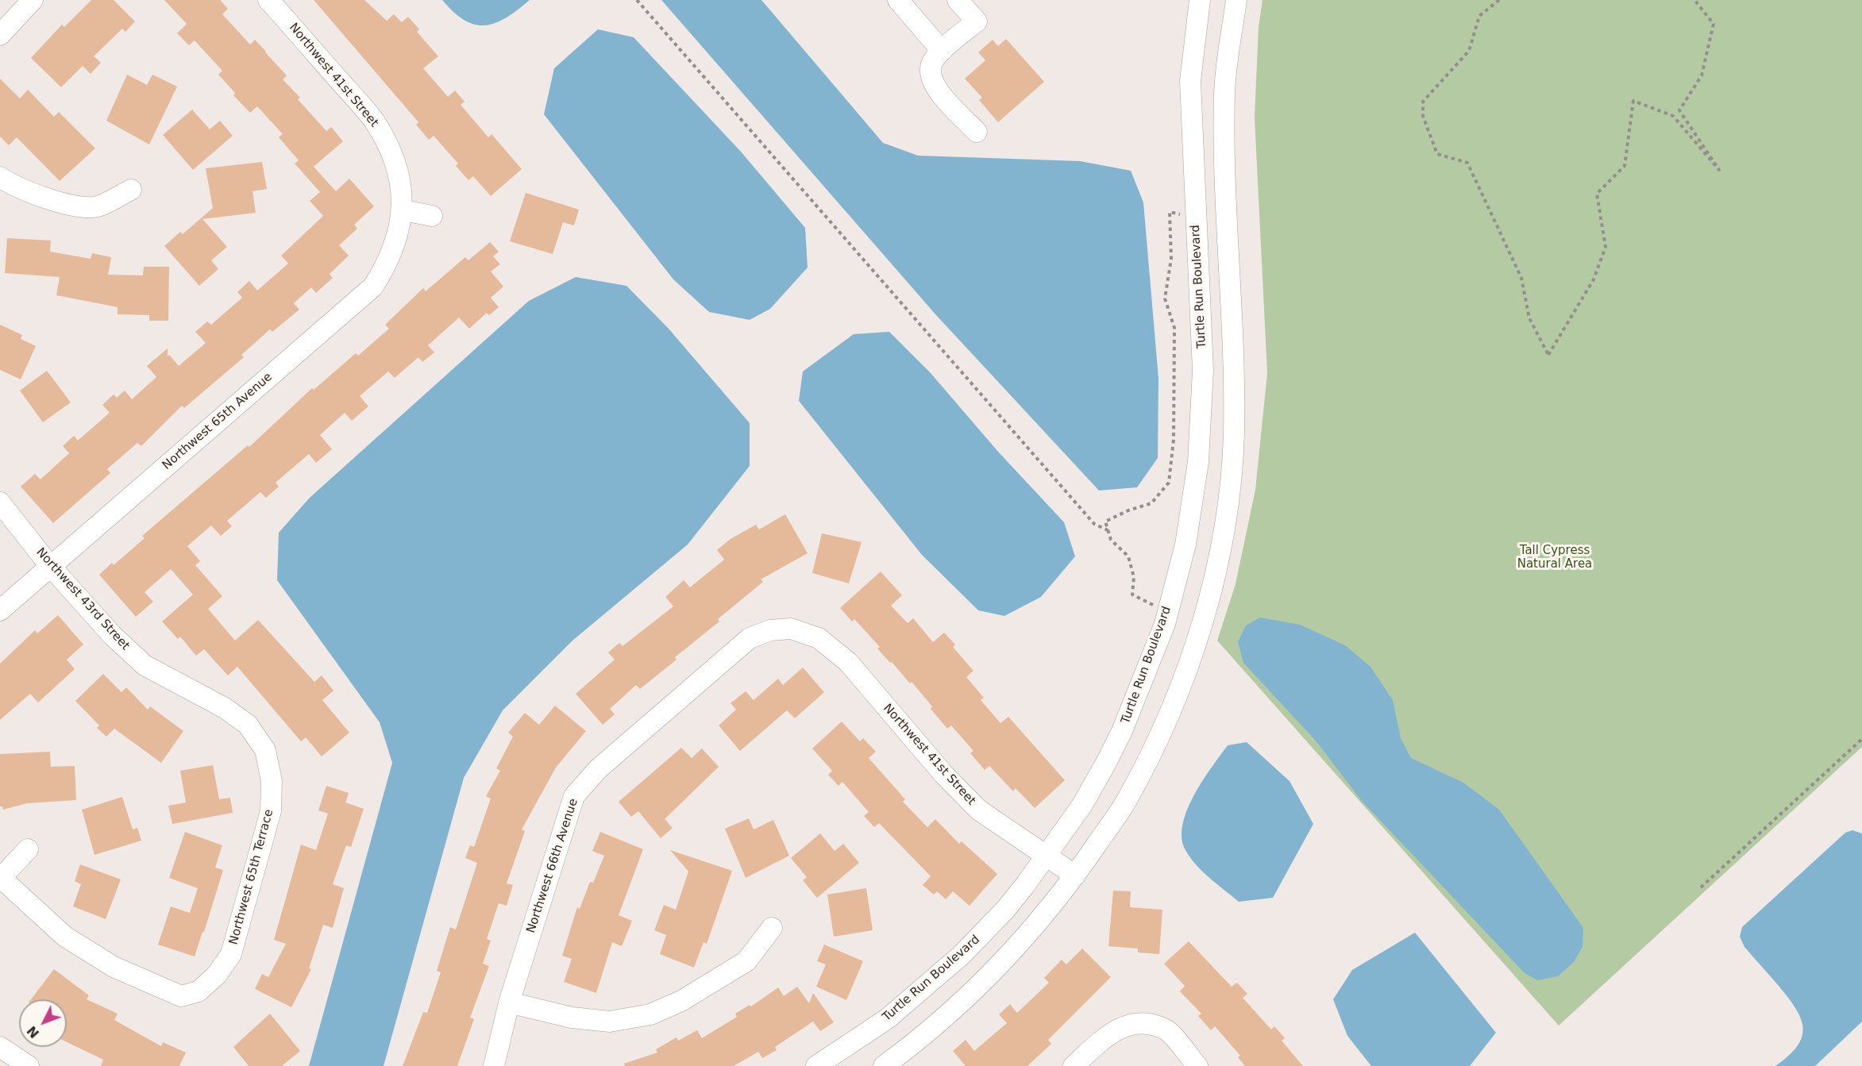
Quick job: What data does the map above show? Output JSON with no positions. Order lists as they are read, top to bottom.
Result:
{
  "streets": {
    "street": [
      "Northwest 41st Street",
      "Turtle Run Boulevard",
      "Northwest 65th Avenue",
      "Northwest 43rd Street",
      "Northwest 66th Avenue",
      "Northwest 65th Terrace"
    ]
  },
  "crossings": [
    ["Northwest 41st Street", "Turtle Run Boulevard"],
    ["Northwest 41st Street", "Northwest 65th Avenue"],
    ["Northwest 41st Street", "Northwest 66th Avenue"],
    ["Northwest 65th Avenue", "Northwest 43rd Street"],
    ["Northwest 43rd Street", "Northwest 65th Terrace"]
  ],
  "parks": ["Tall Cypress Natural Area"],
  "north": "bottom left"
}
